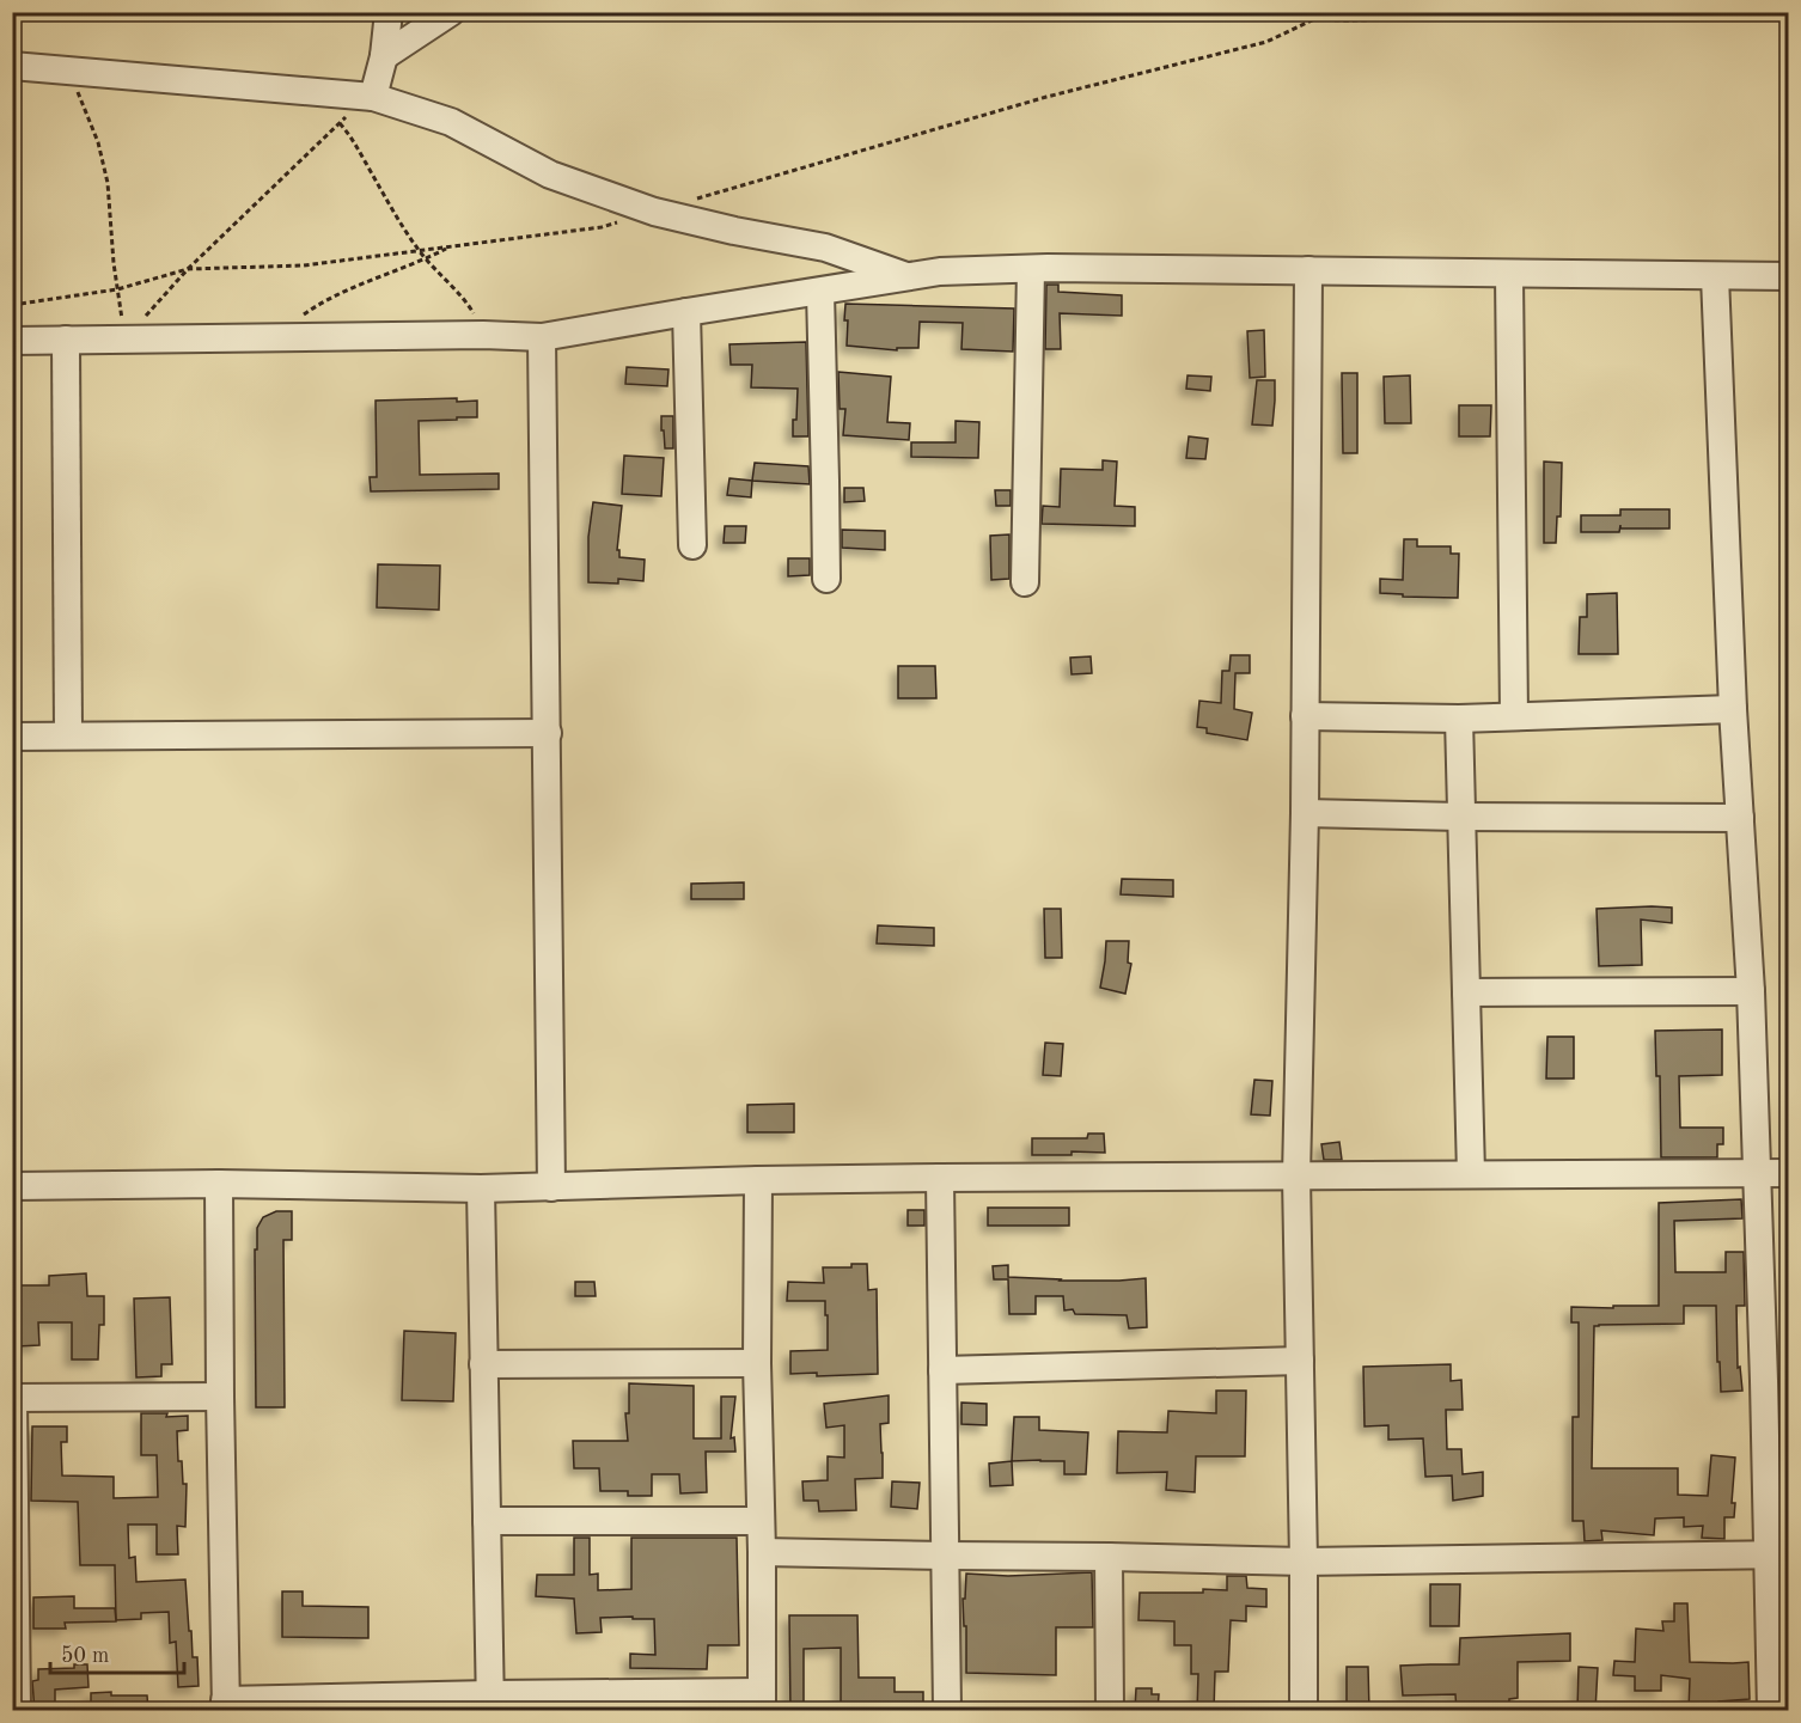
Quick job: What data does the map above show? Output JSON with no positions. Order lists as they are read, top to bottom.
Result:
{
  "scale_bar": "50 m"
}
